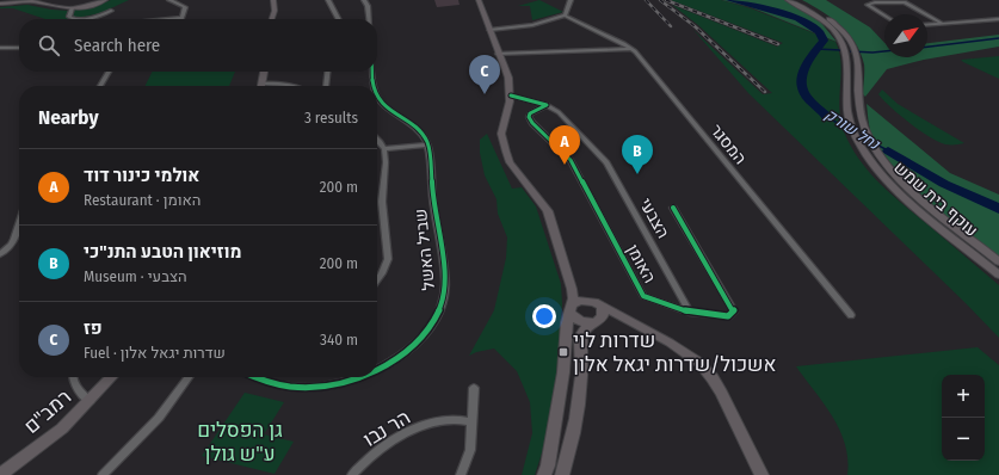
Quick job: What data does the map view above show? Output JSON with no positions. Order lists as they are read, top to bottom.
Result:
{
  "streets": {
    "main road": ["עוקף בית שמש", "רמב\"ם"],
    "street": [
      "המסגר",
      "הצבעי",
      "שביל האשל",
      "האומן",
      "הר נבו"
    ]
  },
  "crossings": [
    ["הצבעי", "האומן"]
  ],
  "water": ["נחל שורק"],
  "parks": ["גן הפסלים ע\"ש גולן"],
  "places": {
    "transit": ["שדרות לוי אשכול/שדרות יגאל אלון"]
  },
  "north": "top right",
  "page": {
    "search": "Search here",
    "pins": ["C", "A", "B"],
    "heading": ["Nearby", "3 results"],
    "list": [
      {
        "mark": "A",
        "name": "אולמי כינור דוד",
        "note": "Restaurant · האומן",
        "value": "200 m"
      },
      {
        "mark": "B",
        "name": "מוזיאון הטבע התנ\"כי",
        "note": "Museum · הצבעי",
        "value": "200 m"
      },
      {
        "mark": "C",
        "name": "פז",
        "note": "Fuel · שדרות יגאל אלון",
        "value": "340 m"
      }
    ],
    "map_buttons": ["+", "−"]
  }
}
